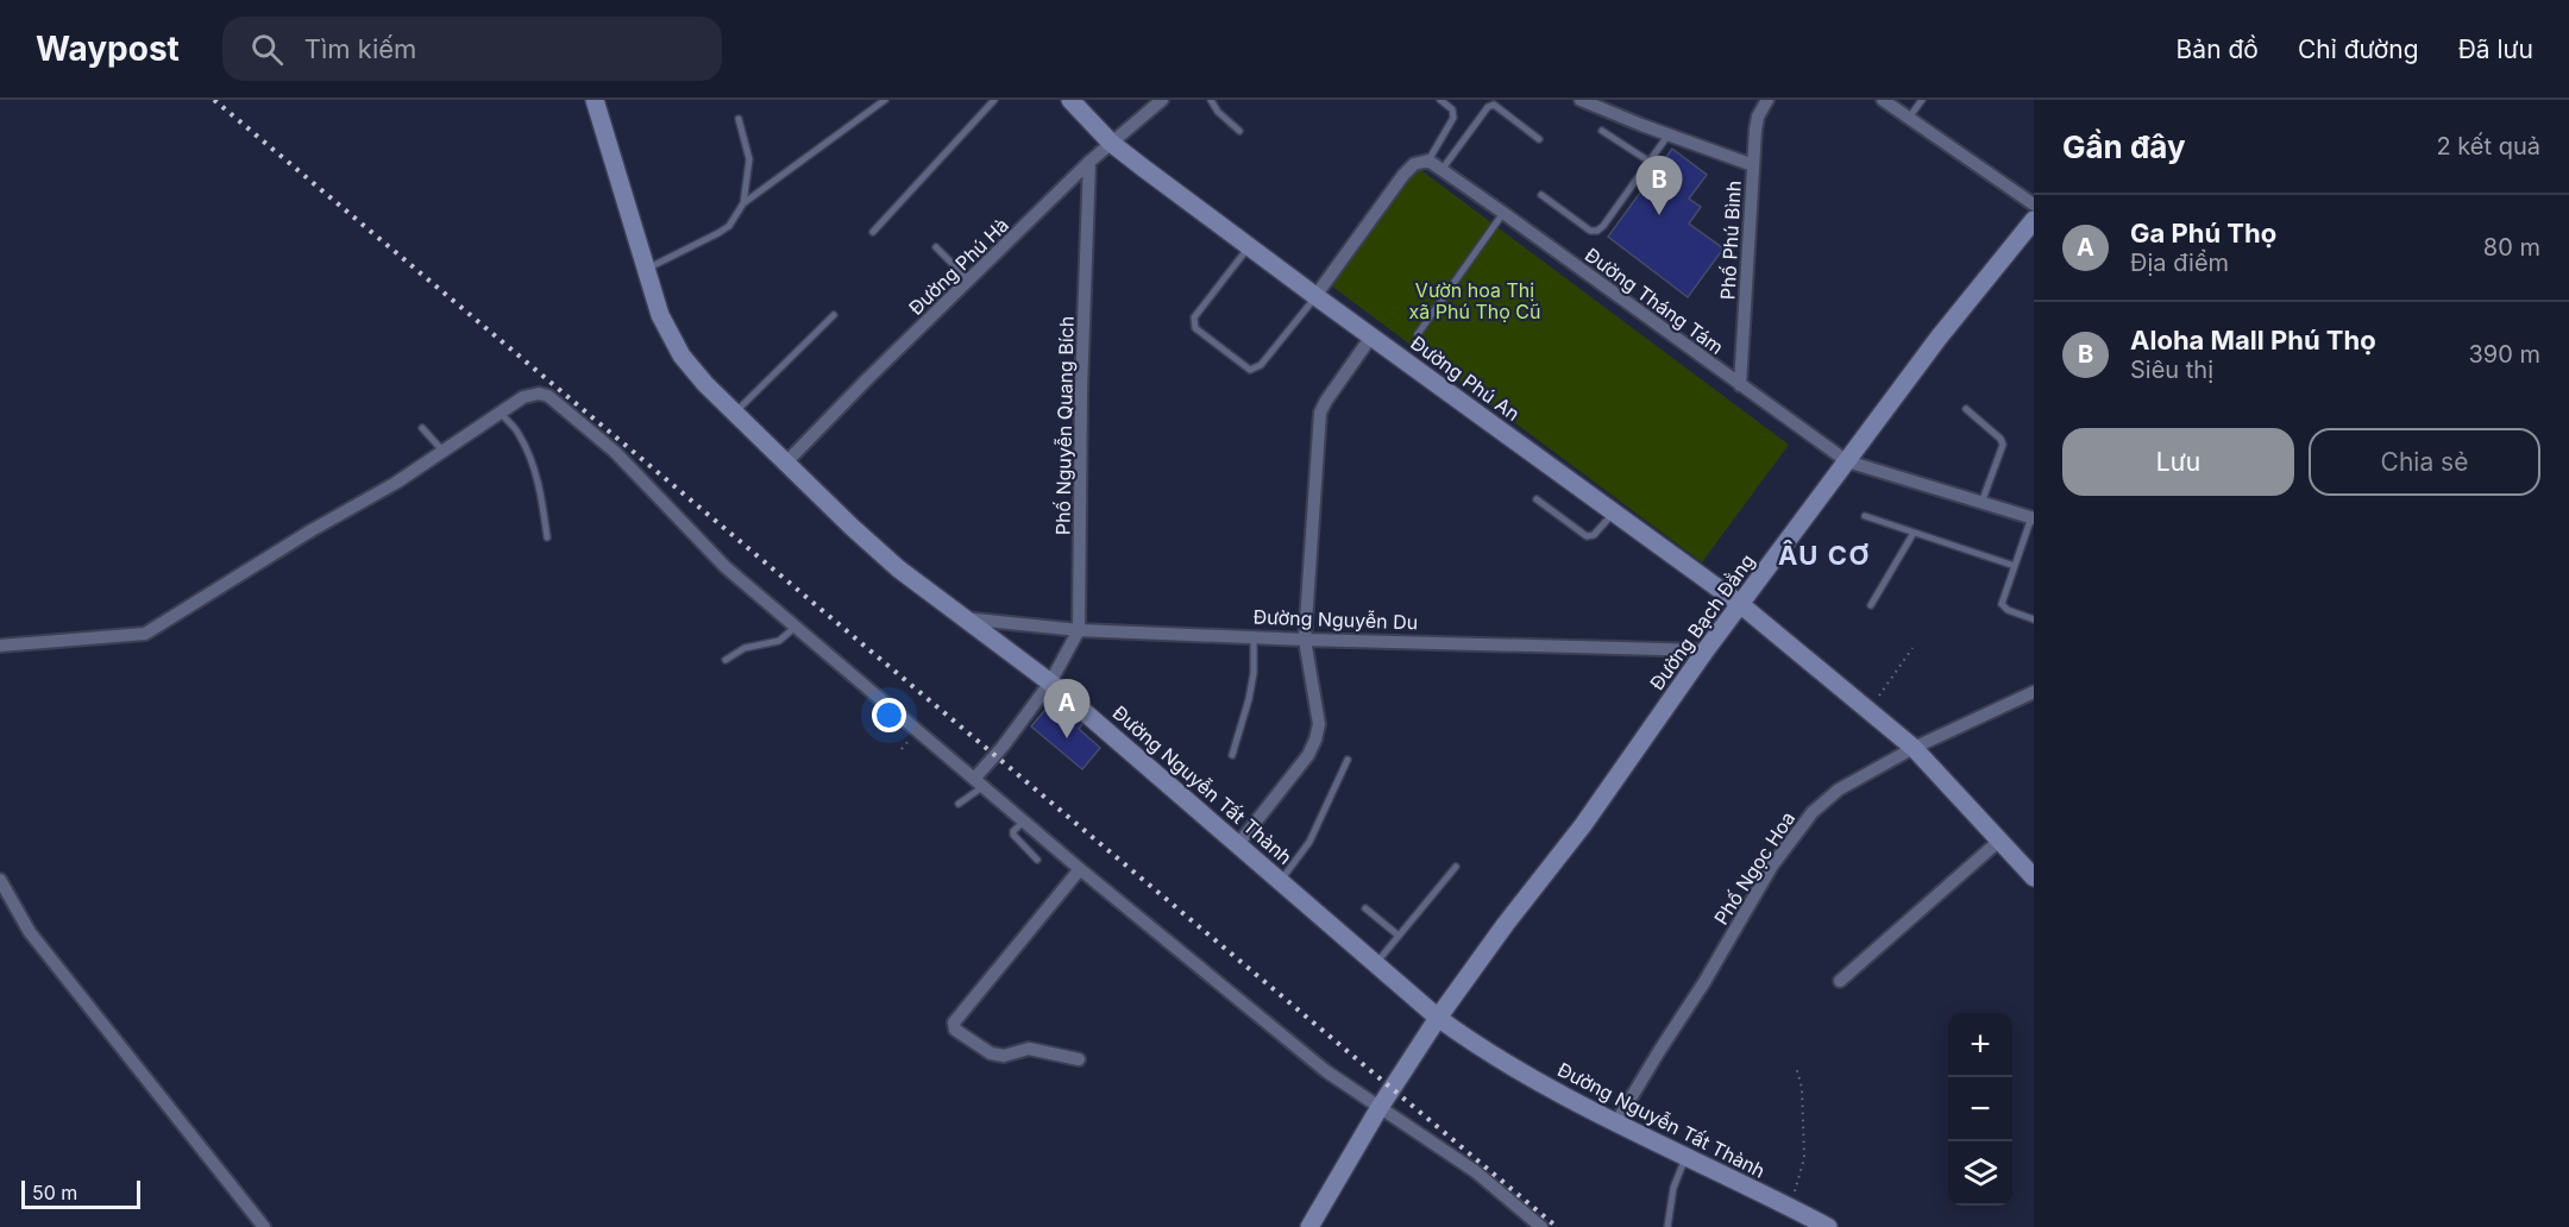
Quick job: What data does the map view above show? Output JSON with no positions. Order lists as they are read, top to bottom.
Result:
{
  "streets": {
    "street": [
      "Phố Phú Bình",
      "Đường Phú Hà",
      "Đường Tháng Tám",
      "Đường Phú An",
      "Phố Nguyễn Quang Bích",
      "Đường Nguyễn Du",
      "Đường Bạch Đằng",
      "Đường Nguyễn Tất Thành",
      "Phố Ngọc Hoa"
    ]
  },
  "crossings": [
    ["Phố Phú Bình", "Đường Tháng Tám"],
    ["Đường Phú Hà", "Đường Phú An"],
    ["Đường Phú Hà", "Phố Nguyễn Quang Bích"],
    ["Đường Phú Hà", "Đường Nguyễn Tất Thành"],
    ["Đường Tháng Tám", "Đường Bạch Đằng"],
    ["Đường Phú An", "Đường Bạch Đằng"],
    ["Phố Nguyễn Quang Bích", "Đường Nguyễn Du"],
    ["Phố Nguyễn Quang Bích", "Đường Nguyễn Tất Thành"],
    ["Đường Nguyễn Du", "Đường Bạch Đằng"],
    ["Đường Nguyễn Du", "Đường Nguyễn Tất Thành"],
    ["Đường Bạch Đằng", "Đường Nguyễn Tất Thành"],
    ["Đường Nguyễn Tất Thành", "Phố Ngọc Hoa"]
  ],
  "districts": ["ÂU CƠ"],
  "parks": ["Vườn hoa Thị xã Phú Thọ Cũ"],
  "scale_bar": "50 m",
  "page": {
    "header": "Waypost",
    "search": "Tìm kiếm",
    "nav": ["Bản đồ", "Chỉ đường", "Đã lưu"],
    "heading": ["Gần đây", "2 kết quả"],
    "pins": ["B", "A"],
    "list": [
      {
        "mark": "A",
        "name": "Ga Phú Thọ",
        "note": "Địa điểm",
        "value": "80 m"
      },
      {
        "mark": "B",
        "name": "Aloha Mall Phú Thọ",
        "note": "Siêu thị",
        "value": "390 m"
      }
    ],
    "buttons": ["Lưu", "Chia sẻ"],
    "map_buttons": ["+", "−"],
    "scale": "50 m"
  }
}
